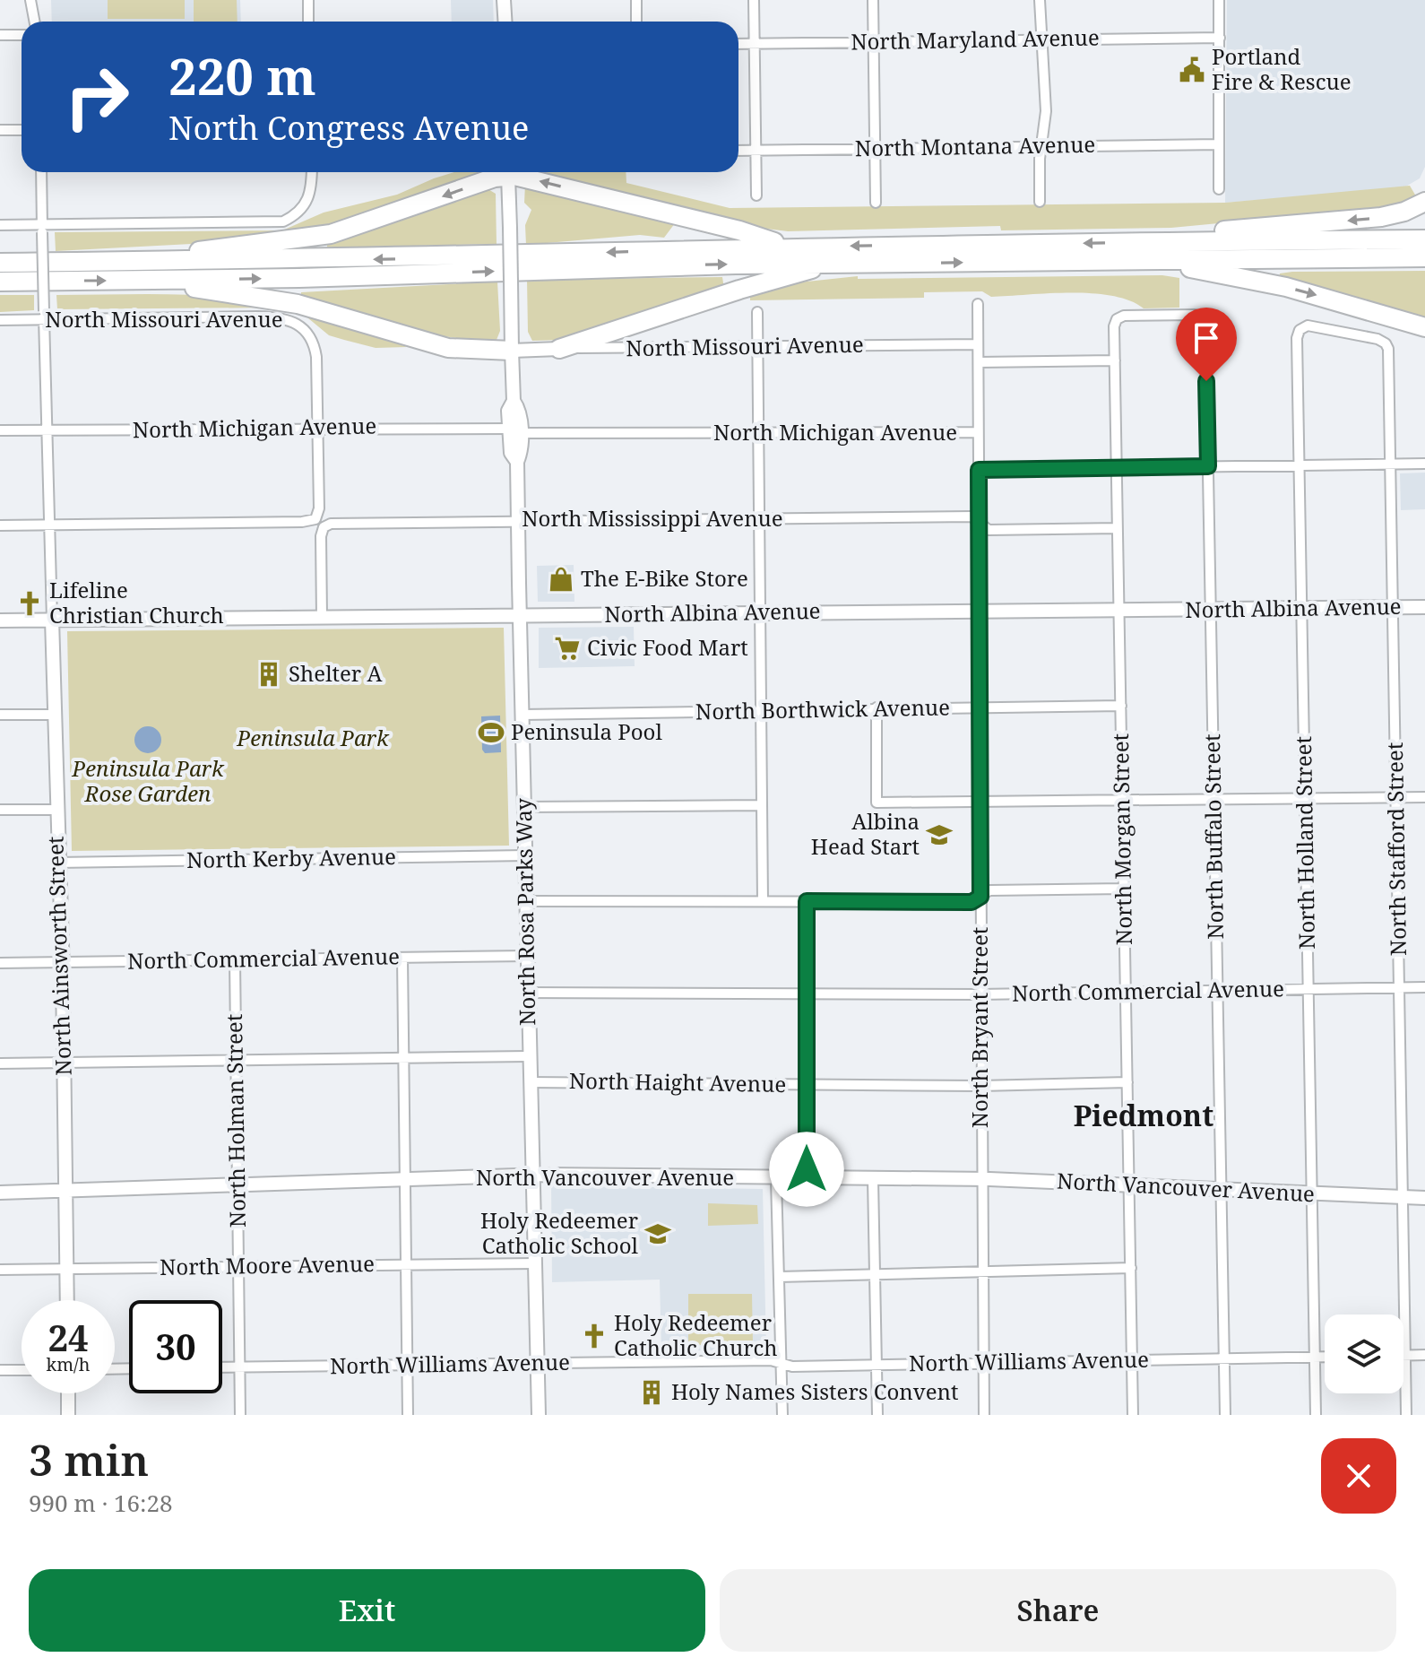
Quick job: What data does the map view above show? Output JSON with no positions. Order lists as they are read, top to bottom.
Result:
{
  "streets": {
    "street": [
      "North Maryland Avenue",
      "North Montana Avenue",
      "North Missouri Avenue",
      "North Michigan Avenue",
      "North Mississippi Avenue",
      "North Albina Avenue",
      "North Borthwick Avenue",
      "North Buffalo Street",
      "North Morgan Street",
      "North Holland Street",
      "North Stafford Street",
      "North Kerby Avenue",
      "North Rosa Parks Way",
      "North Ainsworth Street",
      "North Commercial Avenue",
      "North Bryant Street",
      "North Haight Avenue",
      "North Holman Street",
      "North Vancouver Avenue",
      "North Moore Avenue",
      "North Williams Avenue"
    ]
  },
  "crossings": [
    ["North Missouri Avenue", "North Michigan Avenue"],
    ["North Missouri Avenue", "North Rosa Parks Way"],
    ["North Missouri Avenue", "North Ainsworth Street"],
    ["North Missouri Avenue", "North Bryant Street"],
    ["North Michigan Avenue", "North Rosa Parks Way"],
    ["North Michigan Avenue", "North Ainsworth Street"],
    ["North Michigan Avenue", "North Bryant Street"],
    ["North Mississippi Avenue", "North Albina Avenue"],
    ["North Mississippi Avenue", "North Morgan Street"],
    ["North Mississippi Avenue", "North Rosa Parks Way"],
    ["North Mississippi Avenue", "North Bryant Street"],
    ["North Albina Avenue", "North Buffalo Street"],
    ["North Albina Avenue", "North Morgan Street"],
    ["North Albina Avenue", "North Holland Street"],
    ["North Albina Avenue", "North Stafford Street"],
    ["North Albina Avenue", "North Rosa Parks Way"],
    ["North Albina Avenue", "North Ainsworth Street"],
    ["North Albina Avenue", "North Bryant Street"],
    ["North Borthwick Avenue", "North Morgan Street"],
    ["North Borthwick Avenue", "North Rosa Parks Way"],
    ["North Borthwick Avenue", "North Bryant Street"],
    ["North Buffalo Street", "North Morgan Street"],
    ["North Buffalo Street", "North Commercial Avenue"],
    ["North Buffalo Street", "North Vancouver Avenue"],
    ["North Buffalo Street", "North Williams Avenue"],
    ["North Morgan Street", "North Commercial Avenue"],
    ["North Morgan Street", "North Haight Avenue"],
    ["North Morgan Street", "North Vancouver Avenue"],
    ["North Morgan Street", "North Williams Avenue"],
    ["North Holland Street", "North Stafford Street"],
    ["North Holland Street", "North Commercial Avenue"],
    ["North Holland Street", "North Vancouver Avenue"],
    ["North Holland Street", "North Williams Avenue"],
    ["North Stafford Street", "North Commercial Avenue"],
    ["North Stafford Street", "North Vancouver Avenue"],
    ["North Kerby Avenue", "North Rosa Parks Way"],
    ["North Kerby Avenue", "North Ainsworth Street"],
    ["North Rosa Parks Way", "North Commercial Avenue"],
    ["North Rosa Parks Way", "North Haight Avenue"],
    ["North Rosa Parks Way", "North Vancouver Avenue"],
    ["North Rosa Parks Way", "North Moore Avenue"],
    ["North Rosa Parks Way", "North Williams Avenue"],
    ["North Ainsworth Street", "North Commercial Avenue"],
    ["North Ainsworth Street", "North Vancouver Avenue"],
    ["North Ainsworth Street", "North Moore Avenue"],
    ["North Commercial Avenue", "North Bryant Street"],
    ["North Commercial Avenue", "North Holman Street"],
    ["North Bryant Street", "North Haight Avenue"],
    ["North Bryant Street", "North Vancouver Avenue"],
    ["North Bryant Street", "North Williams Avenue"],
    ["North Holman Street", "North Vancouver Avenue"],
    ["North Holman Street", "North Moore Avenue"],
    ["North Holman Street", "North Williams Avenue"]
  ],
  "districts": ["Piedmont"],
  "parks": ["Peninsula Park", "Peninsula Park Rose Garden"],
  "places": {
    "public building": ["Portland Fire & Rescue"],
    "shop": ["The E-Bike Store"],
    "church": ["Lifeline Christian Church", "Holy Redeemer Catholic Church"],
    "supermarket": ["Civic Food Mart"],
    "building": ["Shelter A", "Holy Names Sisters Convent"],
    "sports": ["Peninsula Pool"],
    "school or university": ["Albina Head Start", "Holy Redeemer Catholic School"]
  },
  "page": {
    "turn": ["220 m", "North Congress Avenue"],
    "speed": "24 km/h",
    "limit": "30",
    "heading": ["3 min", "990 m · 16:28"],
    "buttons": ["Exit", "Share"]
  }
}
